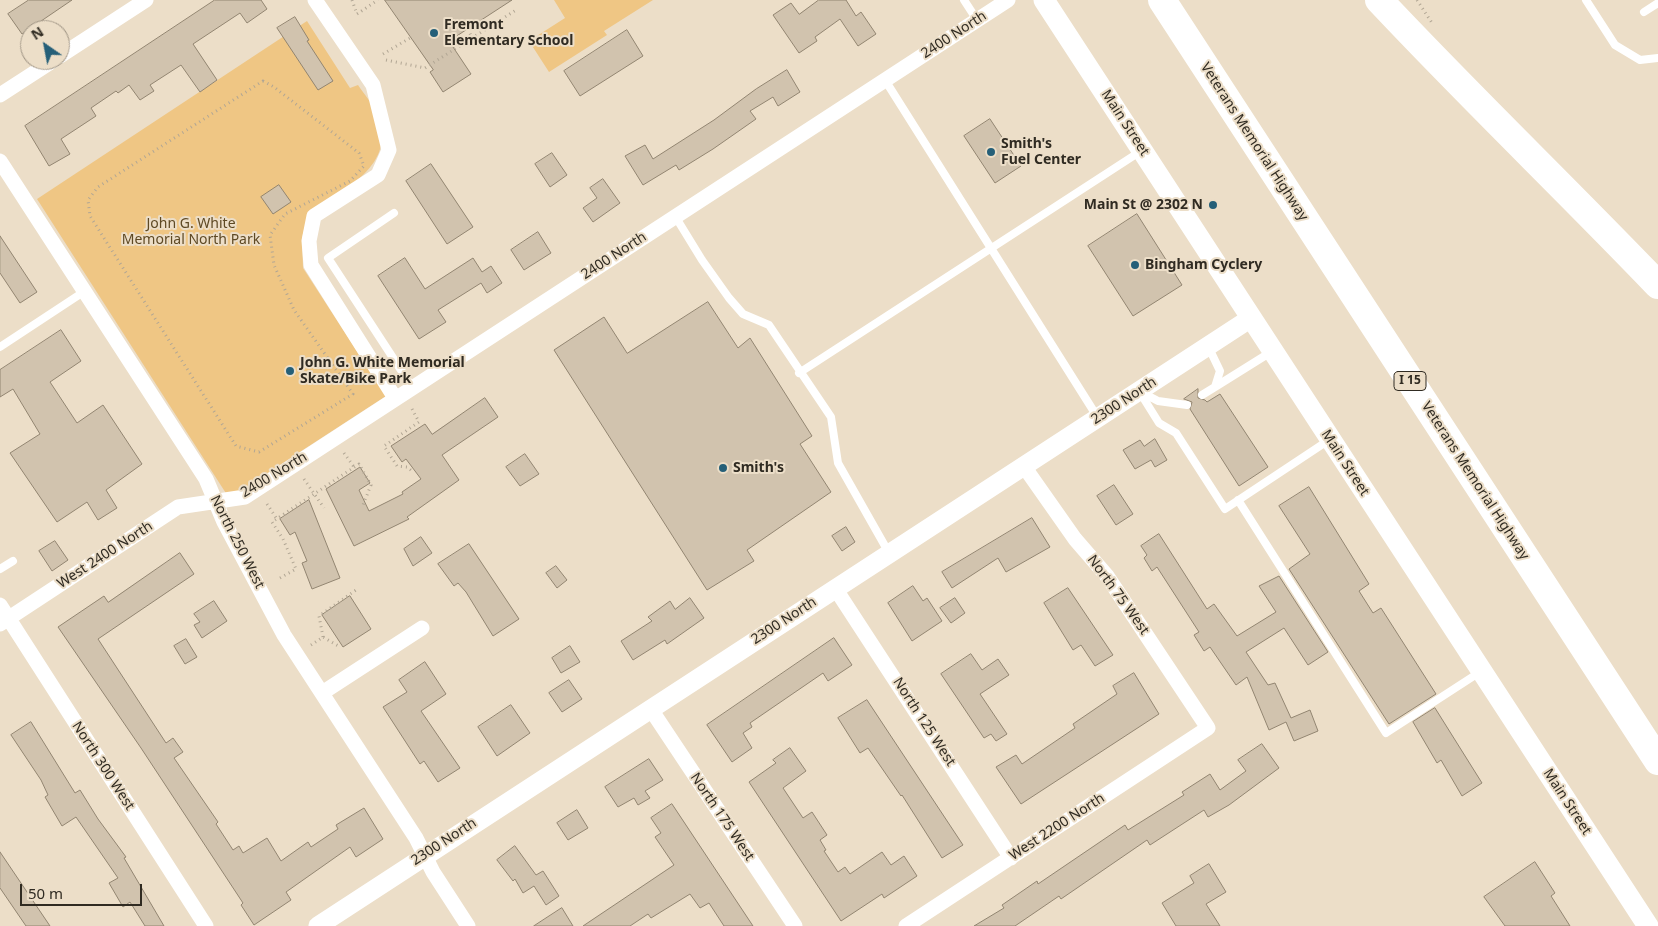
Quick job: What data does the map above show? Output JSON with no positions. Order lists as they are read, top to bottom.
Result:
{
  "streets": {
    "highway": ["Veterans Memorial Highway", "I 15"],
    "main road": ["Main Street"],
    "street": [
      "2400 North",
      "2300 North",
      "North 250 West",
      "West 2400 North",
      "North 75 West",
      "North 125 West",
      "North 300 West",
      "North 175 West",
      "West 2200 North"
    ]
  },
  "crossings": [
    ["2400 North", "North 250 West"],
    ["2400 North", "West 2400 North"],
    ["Main Street", "2300 North"],
    ["2300 North", "North 250 West"],
    ["2300 North", "North 75 West"],
    ["2300 North", "North 125 West"],
    ["2300 North", "North 175 West"],
    ["North 250 West", "West 2400 North"],
    ["West 2400 North", "North 300 West"],
    ["North 75 West", "West 2200 North"],
    ["North 125 West", "West 2200 North"]
  ],
  "parks": ["John G. White Memorial North Park"],
  "places": [
    "Fremont Elementary School",
    "Smith's Fuel Center",
    "Main St @ 2302 N",
    "Bingham Cyclery",
    "John G. White Memorial Skate/Bike Park",
    "Smith's"
  ],
  "scale_bar": "50 m",
  "north": "top left"
}
